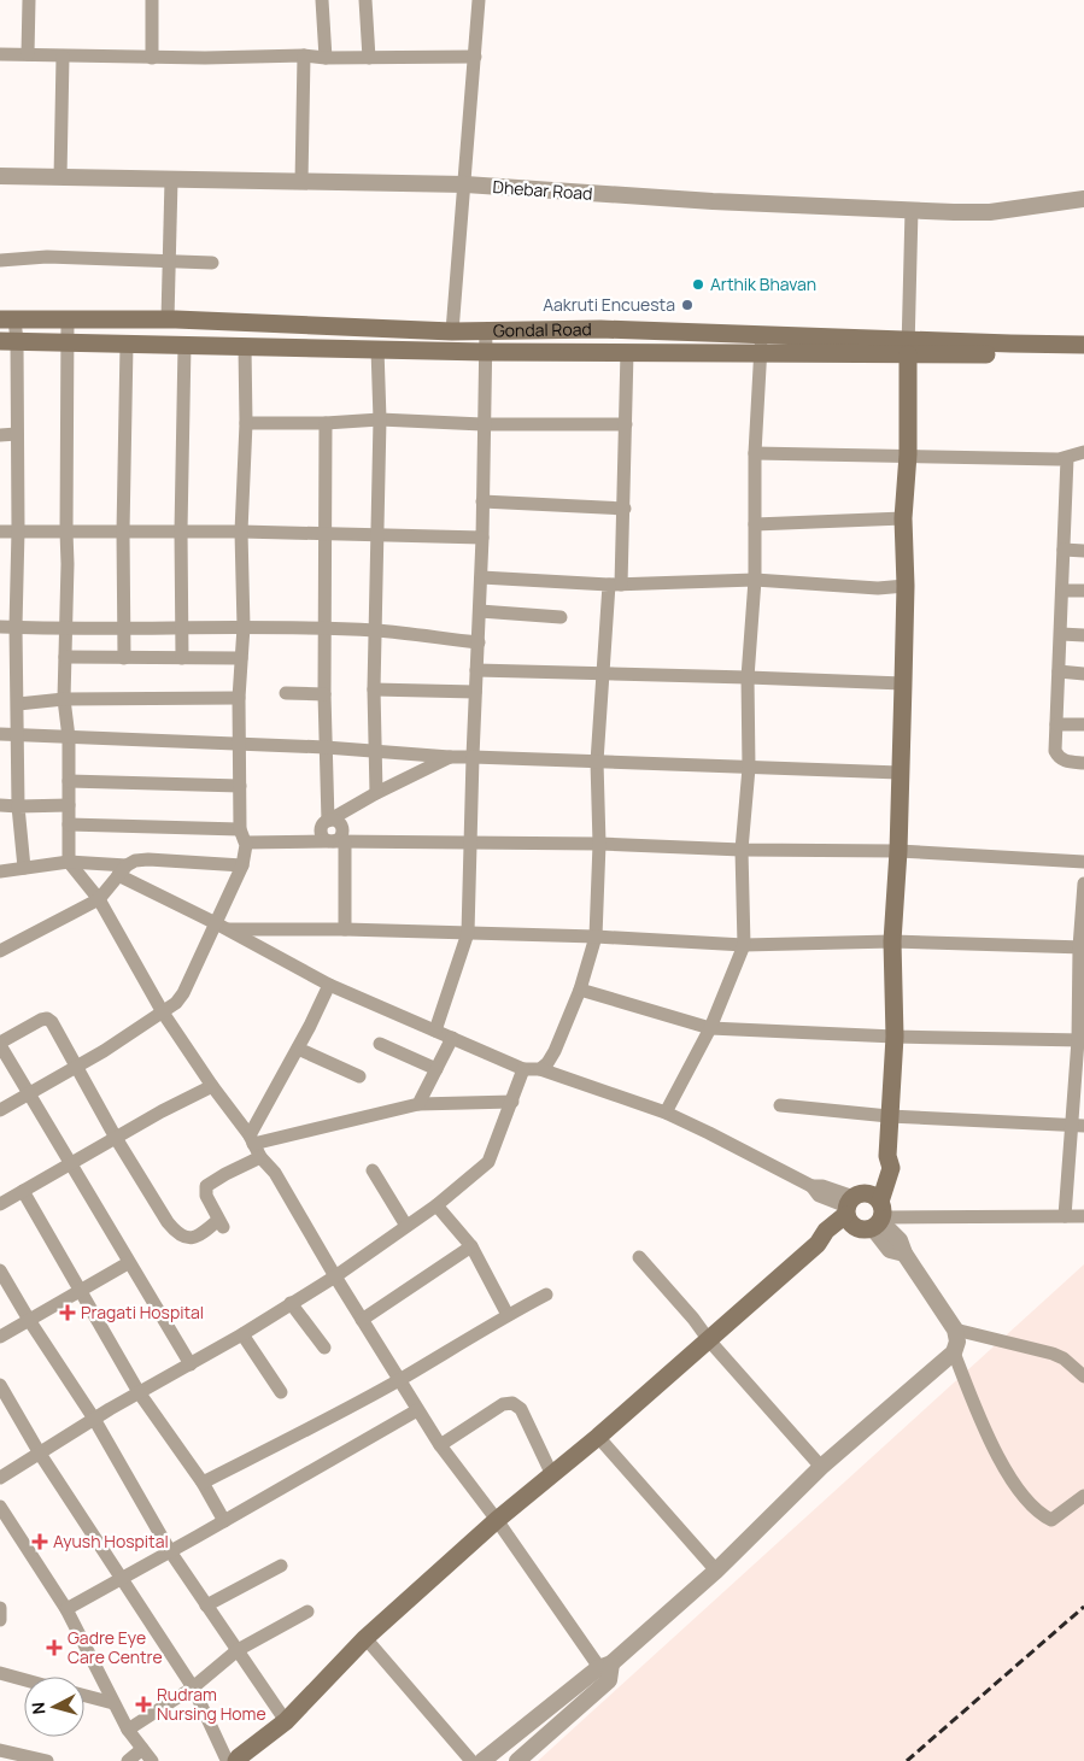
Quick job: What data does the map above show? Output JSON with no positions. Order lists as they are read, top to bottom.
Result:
{
  "streets": {
    "main road": ["Gondal Road"],
    "street": ["Dhebar Road"]
  },
  "places": {
    "other": ["Arthik Bhavan", "Aakruti Encuesta"],
    "health": [
      "Pragati Hospital",
      "Ayush Hospital",
      "Gadre Eye Care Centre",
      "Rudram Nursing Home"
    ]
  },
  "north": "left"
}
